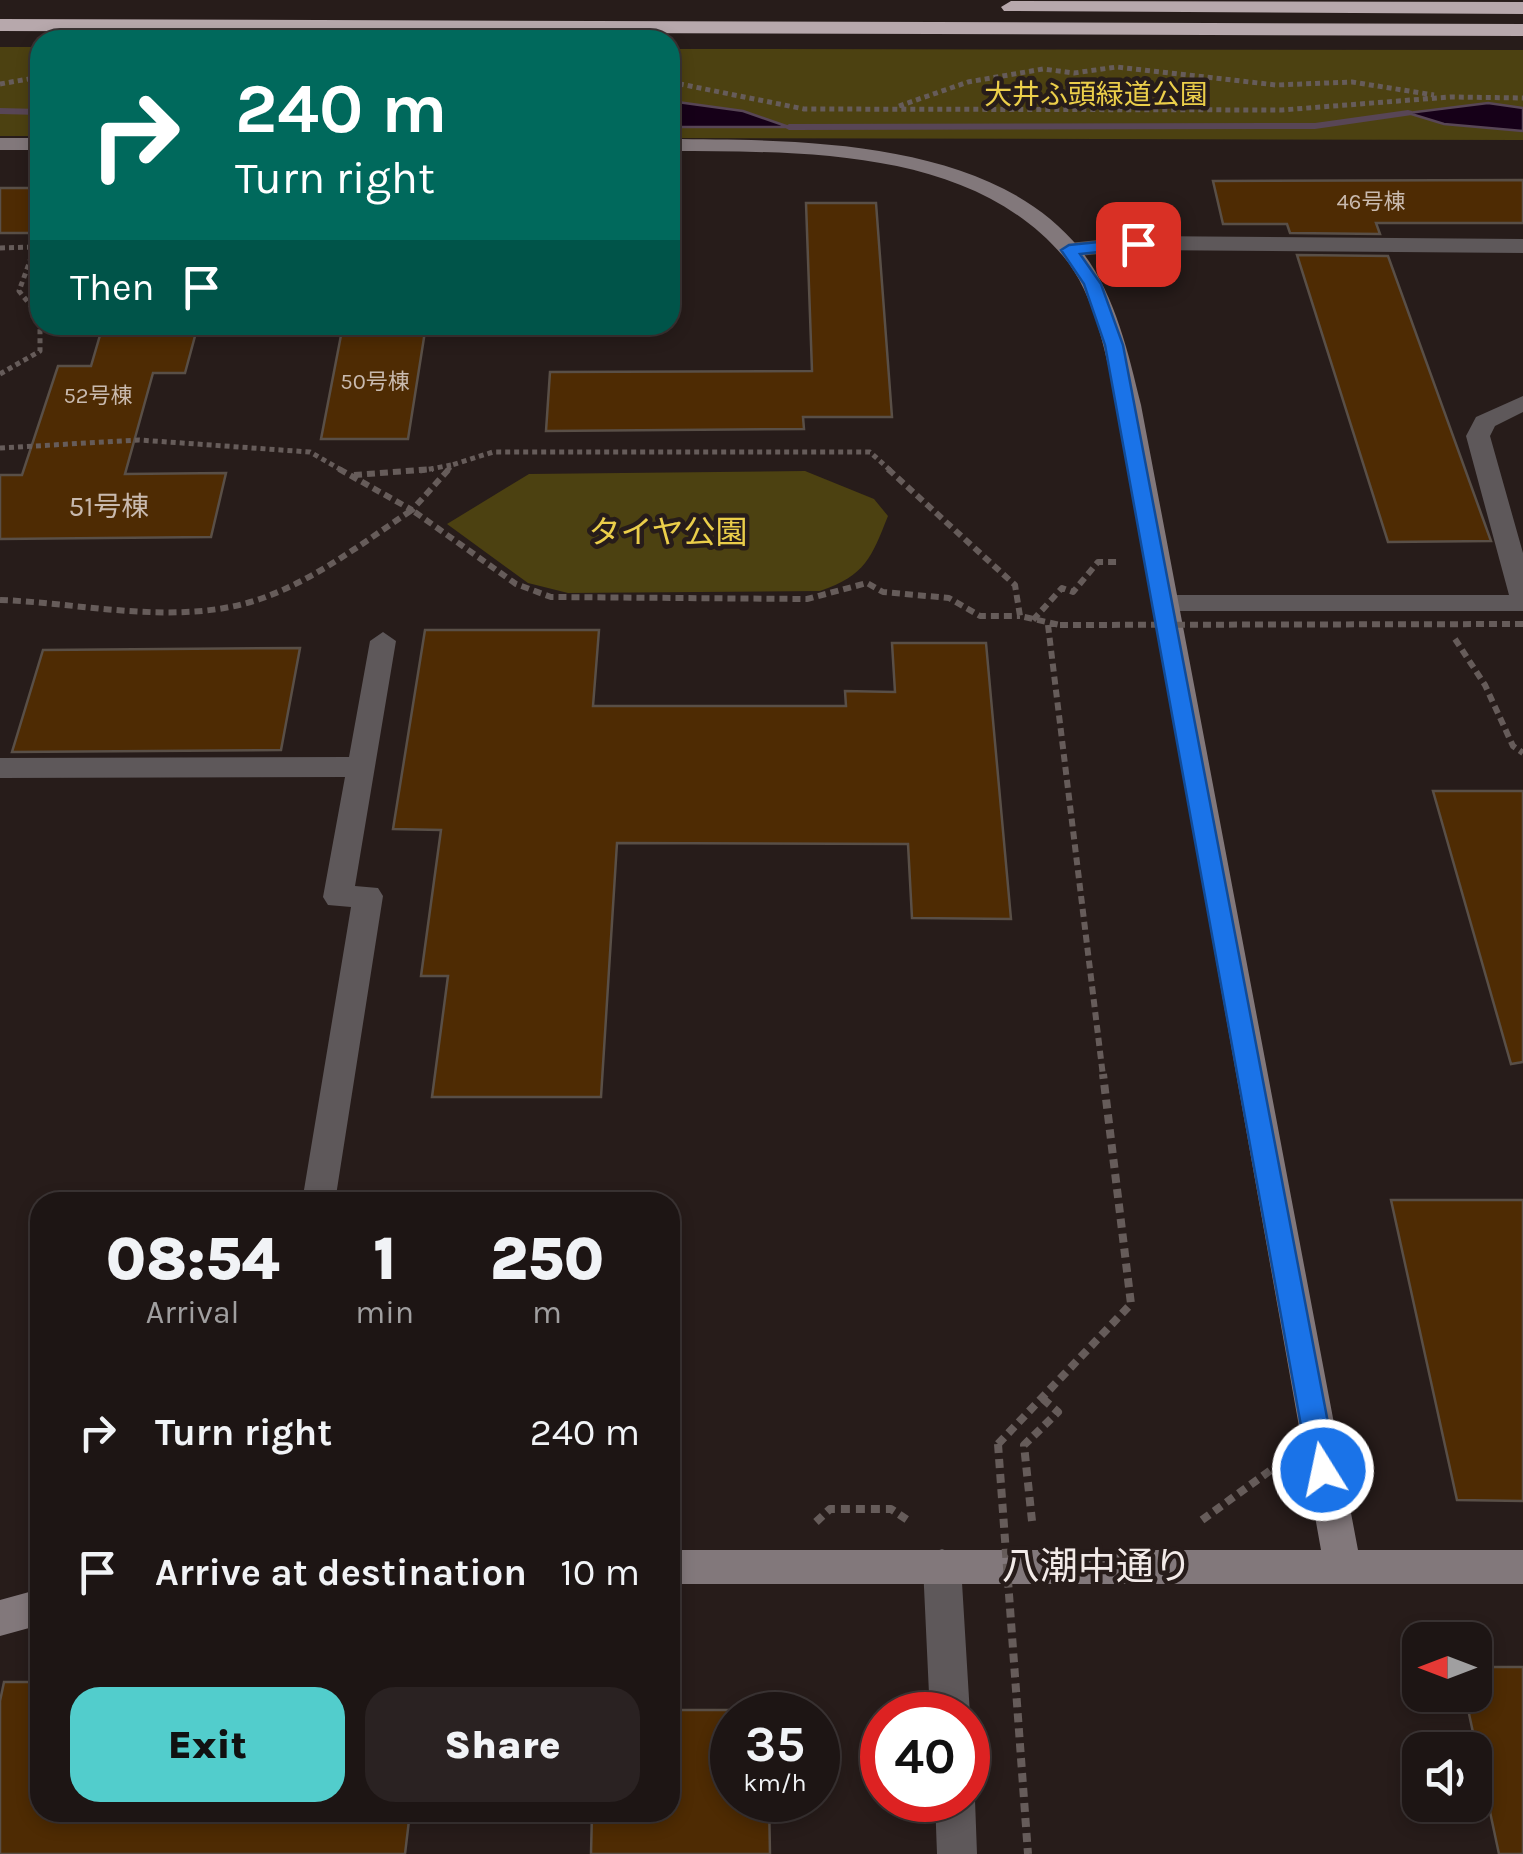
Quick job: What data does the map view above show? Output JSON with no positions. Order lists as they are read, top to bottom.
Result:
{
  "streets": {
    "street": ["八潮中通り"]
  },
  "parks": ["大井ふ頭緑道公園", "タイヤ公園"],
  "house_numbers": [
    "46号棟",
    "50号棟",
    "52号棟",
    "51号棟"
  ],
  "north": "left",
  "page": {
    "turn": ["240 m", "Turn right"],
    "then": "Then",
    "eta": [
      "08:54",
      "Arrival",
      "1",
      "min",
      "250",
      "m"
    ],
    "list": [
      {
        "name": "Turn right",
        "value": "240 m"
      },
      {
        "name": "Arrive at destination",
        "value": "10 m"
      }
    ],
    "buttons": ["Exit", "Share"],
    "speed": "35 km/h",
    "limit": "40"
  }
}
